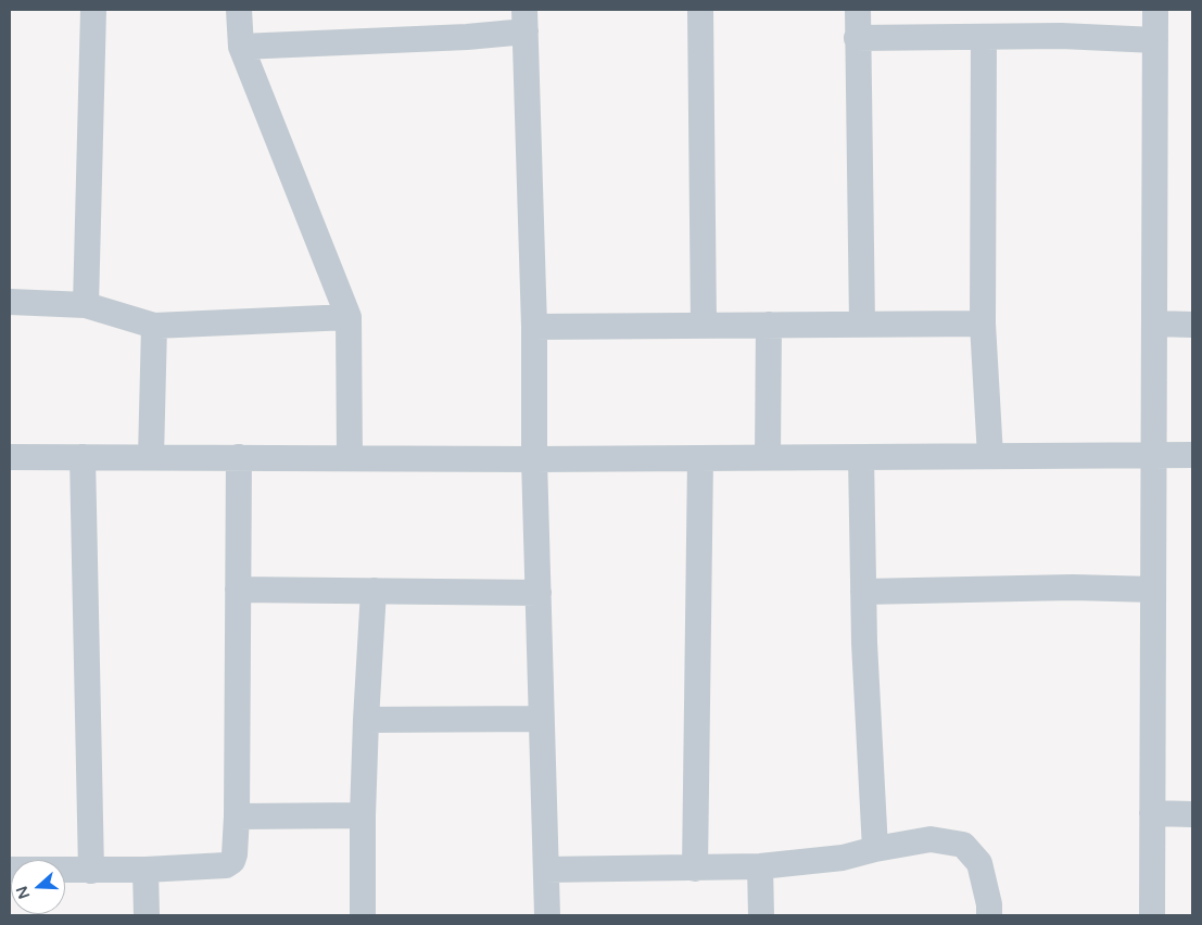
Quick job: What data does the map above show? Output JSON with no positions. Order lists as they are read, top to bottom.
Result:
{
  "north": "left"
}
